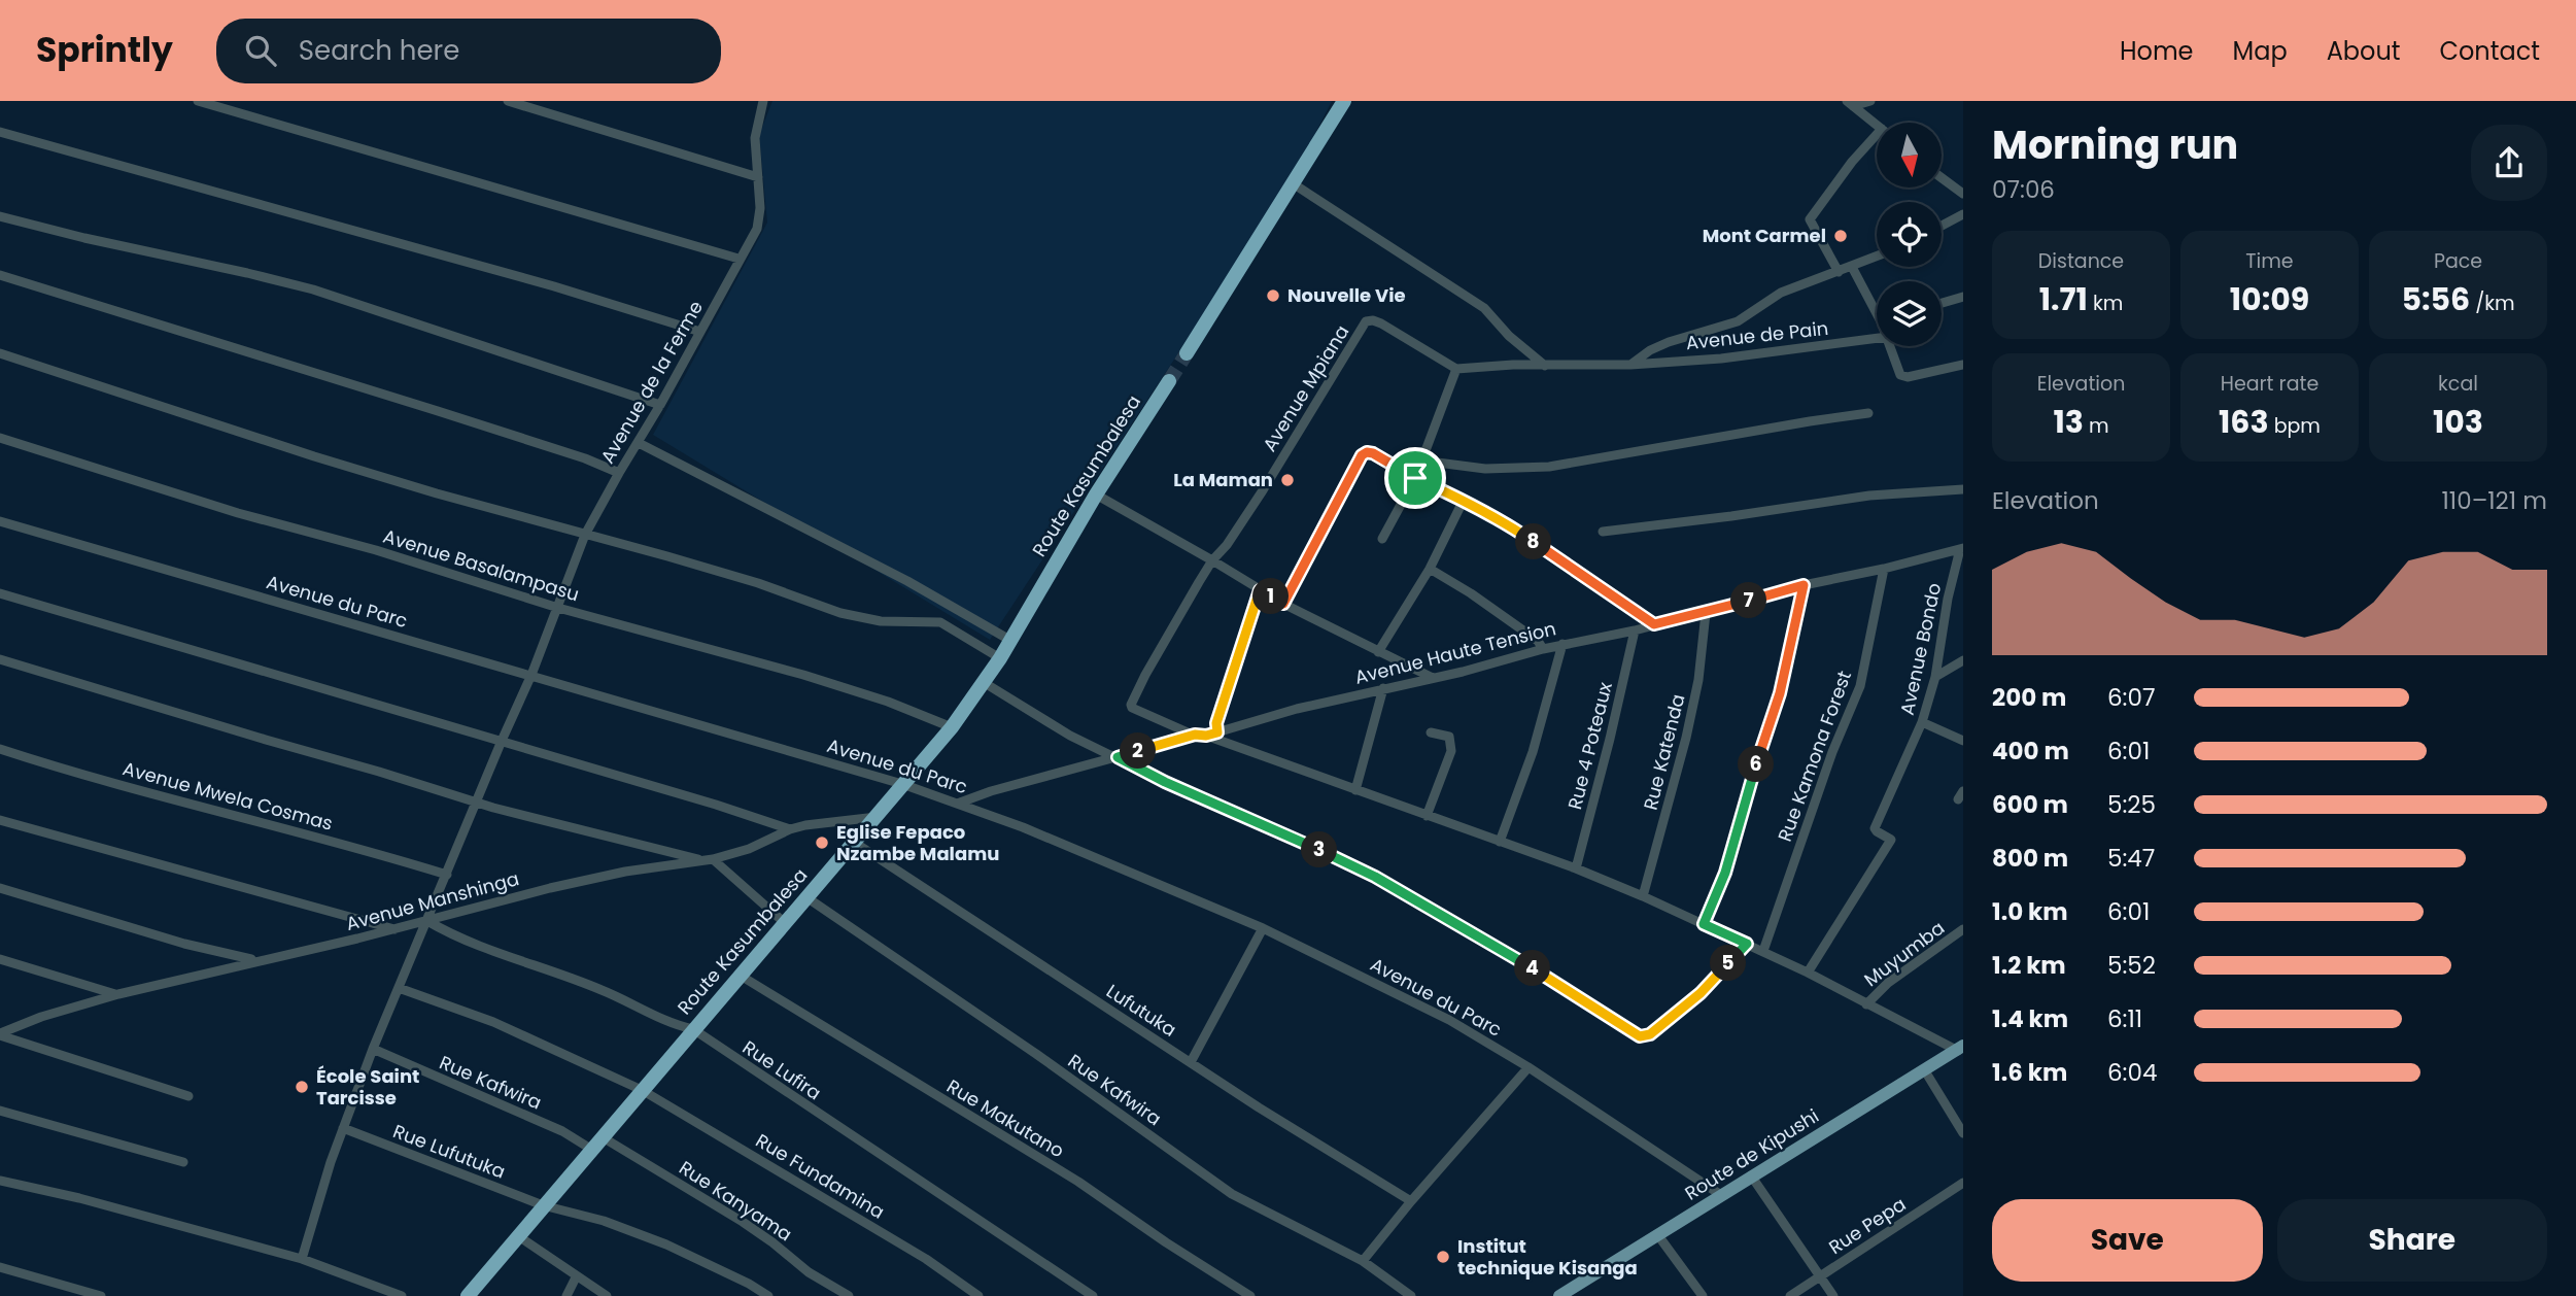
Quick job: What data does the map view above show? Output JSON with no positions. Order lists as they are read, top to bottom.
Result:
{
  "streets": {
    "highway": ["Route Kasumbalesa"],
    "main road": ["Route de Kipushi"],
    "street": [
      "Avenue de Pain",
      "Avenue de la Ferme",
      "Avenue Mpiana",
      "Avenue Basalampasu",
      "Avenue du Parc",
      "Avenue Bondo",
      "Avenue Haute Tension",
      "Rue 4 Poteaux",
      "Rue Katenda",
      "Rue Kamona Forest",
      "Avenue Mwela Cosmas",
      "Avenue Manshinga",
      "Muyumba",
      "Lufutuka",
      "Rue Lufira",
      "Rue Kafwira",
      "Rue Makutano",
      "Rue Lufutuka",
      "Rue Fundamina",
      "Rue Kanyama",
      "Rue Pepa"
    ]
  },
  "crossings": [
    ["Avenue de la Ferme", "Avenue Basalampasu"],
    ["Avenue de la Ferme", "Avenue du Parc"],
    ["Avenue de la Ferme", "Avenue Mwela Cosmas"],
    ["Avenue de la Ferme", "Avenue Manshinga"],
    ["Avenue de la Ferme", "Rue Lufira"],
    ["Avenue de la Ferme", "Rue Kafwira"],
    ["Avenue de la Ferme", "Rue Lufutuka"],
    ["Avenue Mpiana", "Avenue Haute Tension"],
    ["Route Kasumbalesa", "Avenue Basalampasu"],
    ["Route Kasumbalesa", "Avenue du Parc"],
    ["Route Kasumbalesa", "Avenue Manshinga"],
    ["Route Kasumbalesa", "Lufutuka"],
    ["Route Kasumbalesa", "Rue Lufira"],
    ["Route Kasumbalesa", "Rue Kafwira"],
    ["Route Kasumbalesa", "Rue Makutano"],
    ["Route Kasumbalesa", "Rue Lufutuka"],
    ["Route Kasumbalesa", "Rue Fundamina"],
    ["Route Kasumbalesa", "Rue Kanyama"],
    ["Avenue du Parc", "Avenue Haute Tension"],
    ["Avenue du Parc", "Route de Kipushi"],
    ["Avenue Bondo", "Avenue Haute Tension"],
    ["Avenue Haute Tension", "Rue 4 Poteaux"],
    ["Avenue Haute Tension", "Rue Katenda"],
    ["Avenue Haute Tension", "Rue Kamona Forest"],
    ["Avenue Manshinga", "Rue Lufira"]
  ],
  "places": [
    "Mont Carmel",
    "Nouvelle Vie",
    "La Maman",
    "Eglise Fepaco Nzambe Malamu",
    "École Saint Tarcisse",
    "Institut technique Kisanga"
  ],
  "north": "bottom",
  "page": {
    "header": "Sprintly",
    "search": "Search here",
    "nav": [
      "Home",
      "Map",
      "About",
      "Contact"
    ],
    "heading": ["Morning run", "07:06"],
    "stats": [
      ["Distance", "1.71 km"],
      ["Time", "10:09"],
      ["Pace", "5:56 /km"],
      ["Elevation", "13 m"],
      ["Heart rate", "163 bpm"],
      ["kcal", "103"]
    ],
    "chart": ["Elevation", "110–121 m"],
    "pins": [
      "8",
      "1",
      "7",
      "2",
      "6",
      "3",
      "5",
      "4"
    ],
    "list": [
      {
        "name": "200 m",
        "note": "6:07"
      },
      {
        "name": "400 m",
        "note": "6:01"
      },
      {
        "name": "600 m",
        "note": "5:25"
      },
      {
        "name": "800 m",
        "note": "5:47"
      },
      {
        "name": "1.0 km",
        "note": "6:01"
      },
      {
        "name": "1.2 km",
        "note": "5:52"
      },
      {
        "name": "1.4 km",
        "note": "6:11"
      },
      {
        "name": "1.6 km",
        "note": "6:04"
      }
    ],
    "buttons": ["Save", "Share"]
  }
}
